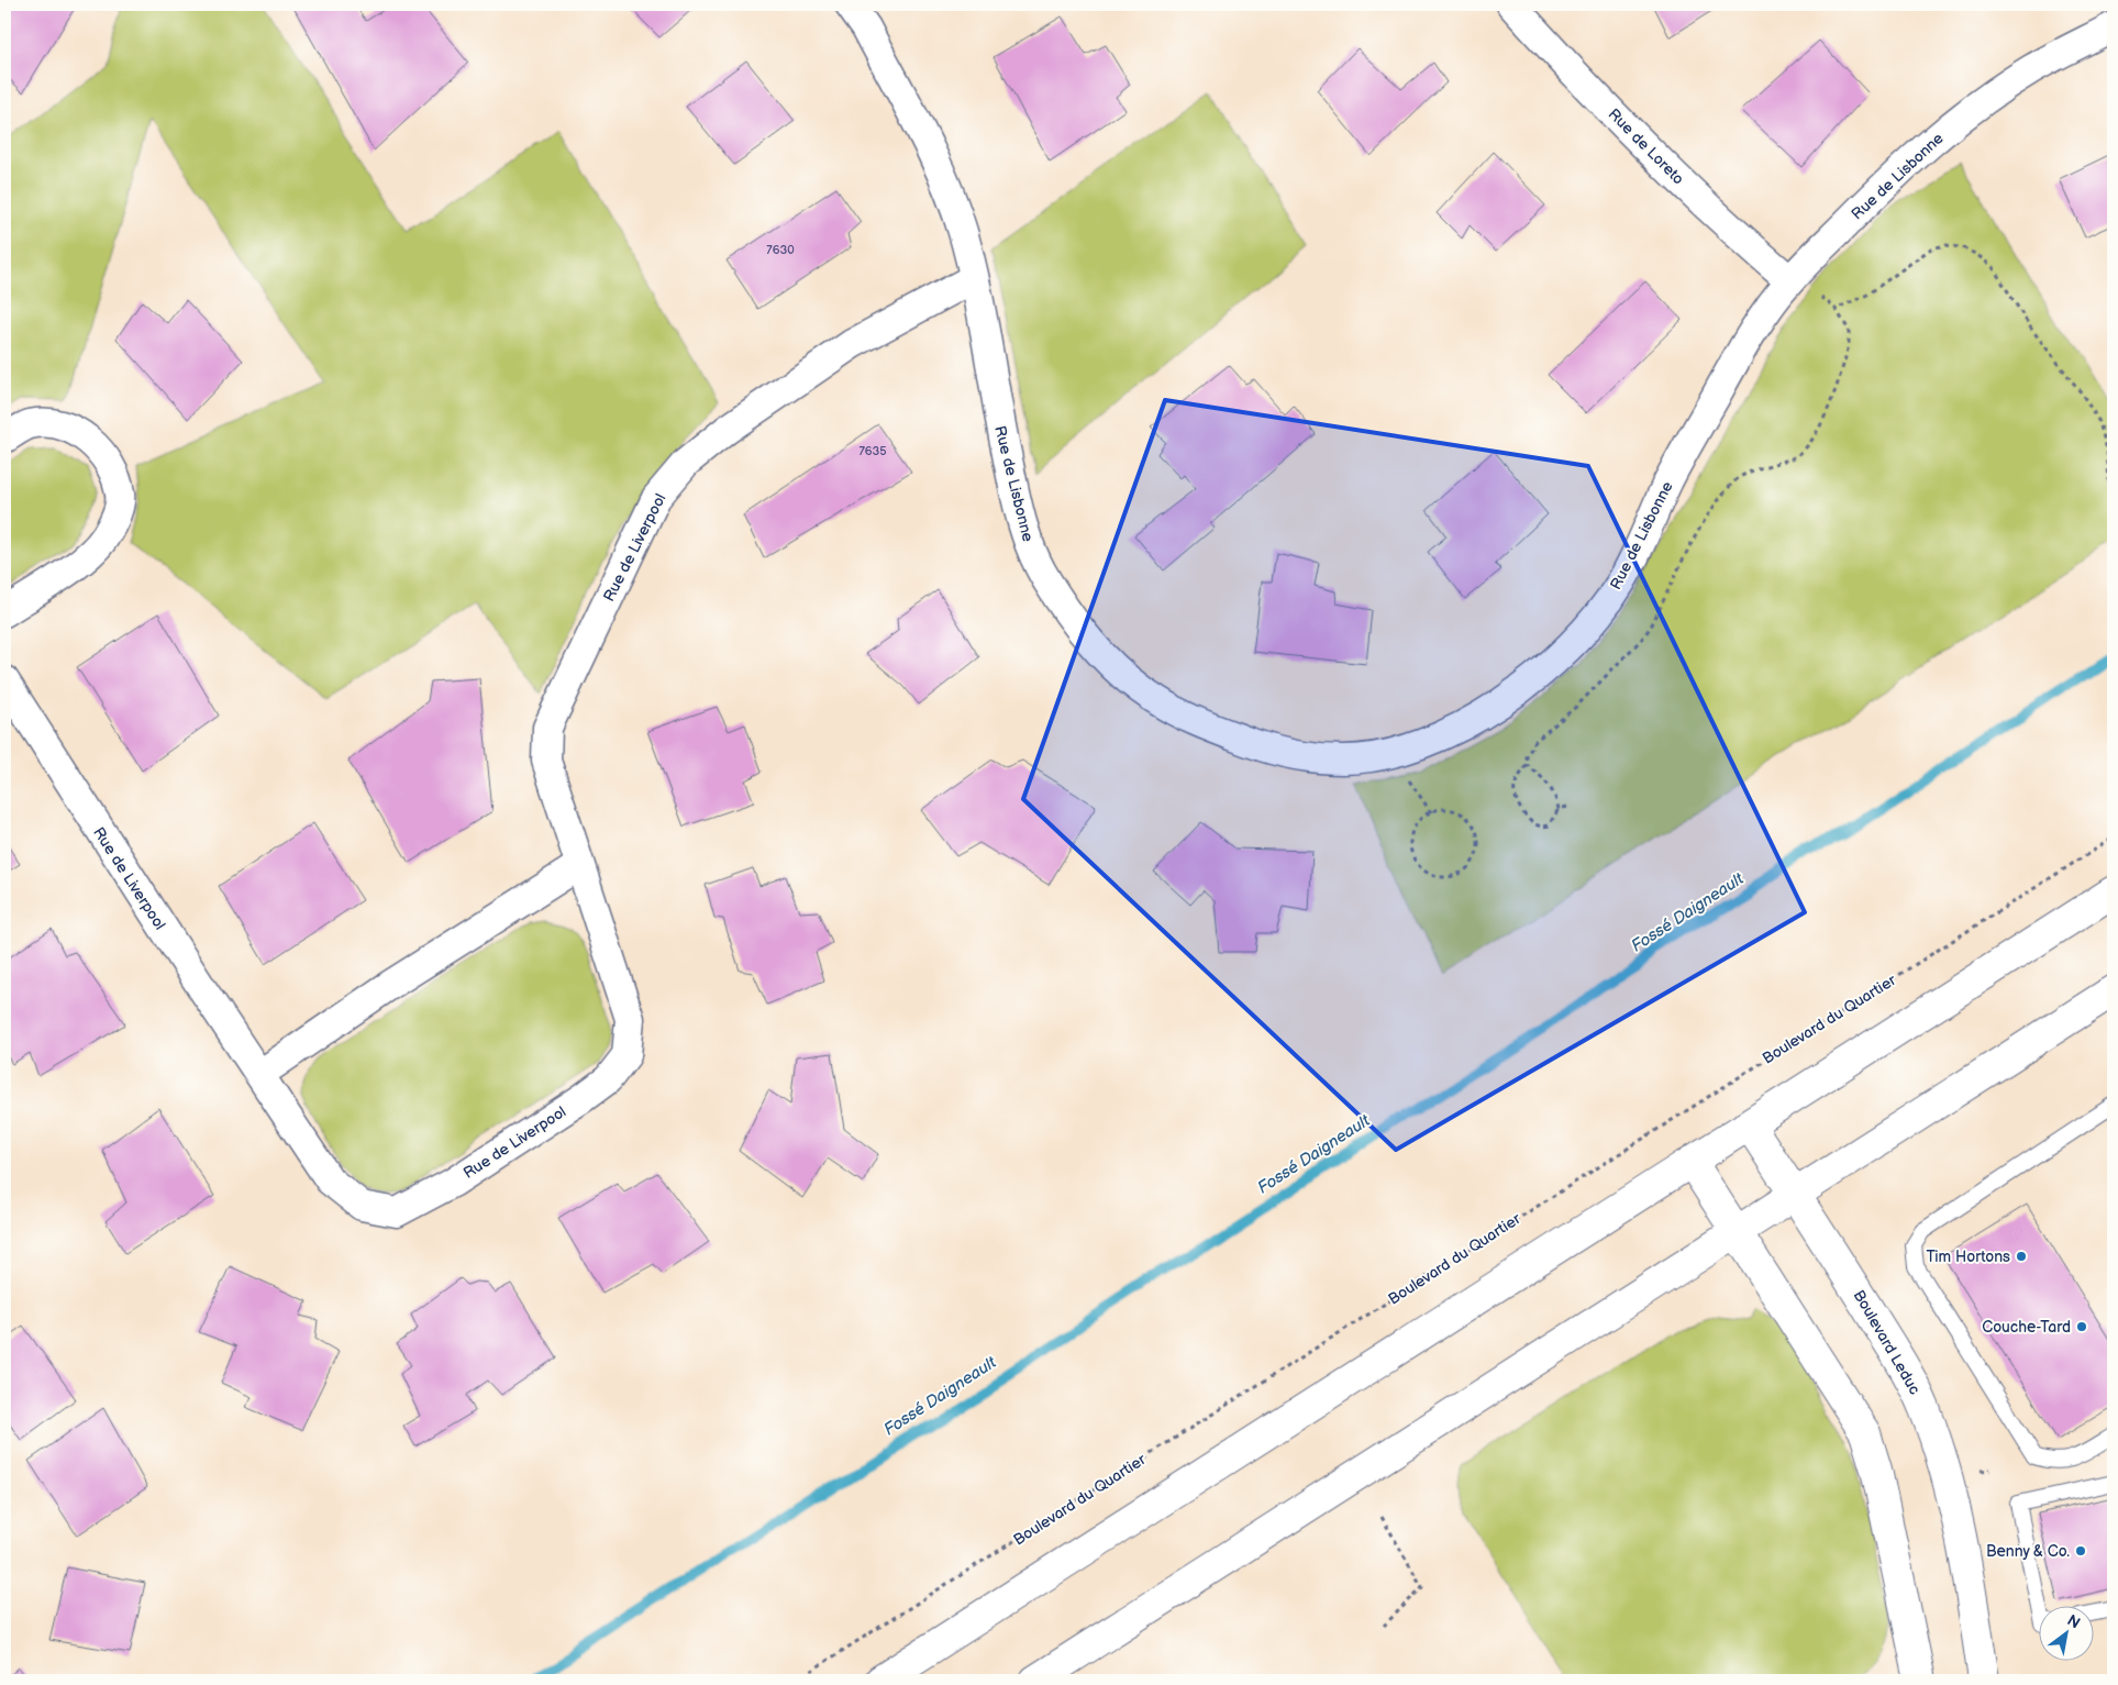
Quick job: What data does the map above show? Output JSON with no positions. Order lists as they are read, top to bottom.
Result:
{
  "streets": {
    "main road": ["Boulevard Leduc"],
    "street": ["Rue de Loreto", "Rue de Lisbonne", "Rue de Liverpool"],
    "path": ["Boulevard du Quartier"]
  },
  "crossings": [
    ["Rue de Loreto", "Rue de Lisbonne"],
    ["Rue de Lisbonne", "Rue de Liverpool"]
  ],
  "water": ["Fossé Daigneault"],
  "places": ["Tim Hortons", "Couche-Tard", "Benny & Co."],
  "house_numbers": ["7630", "7635"],
  "north": "top right"
}
